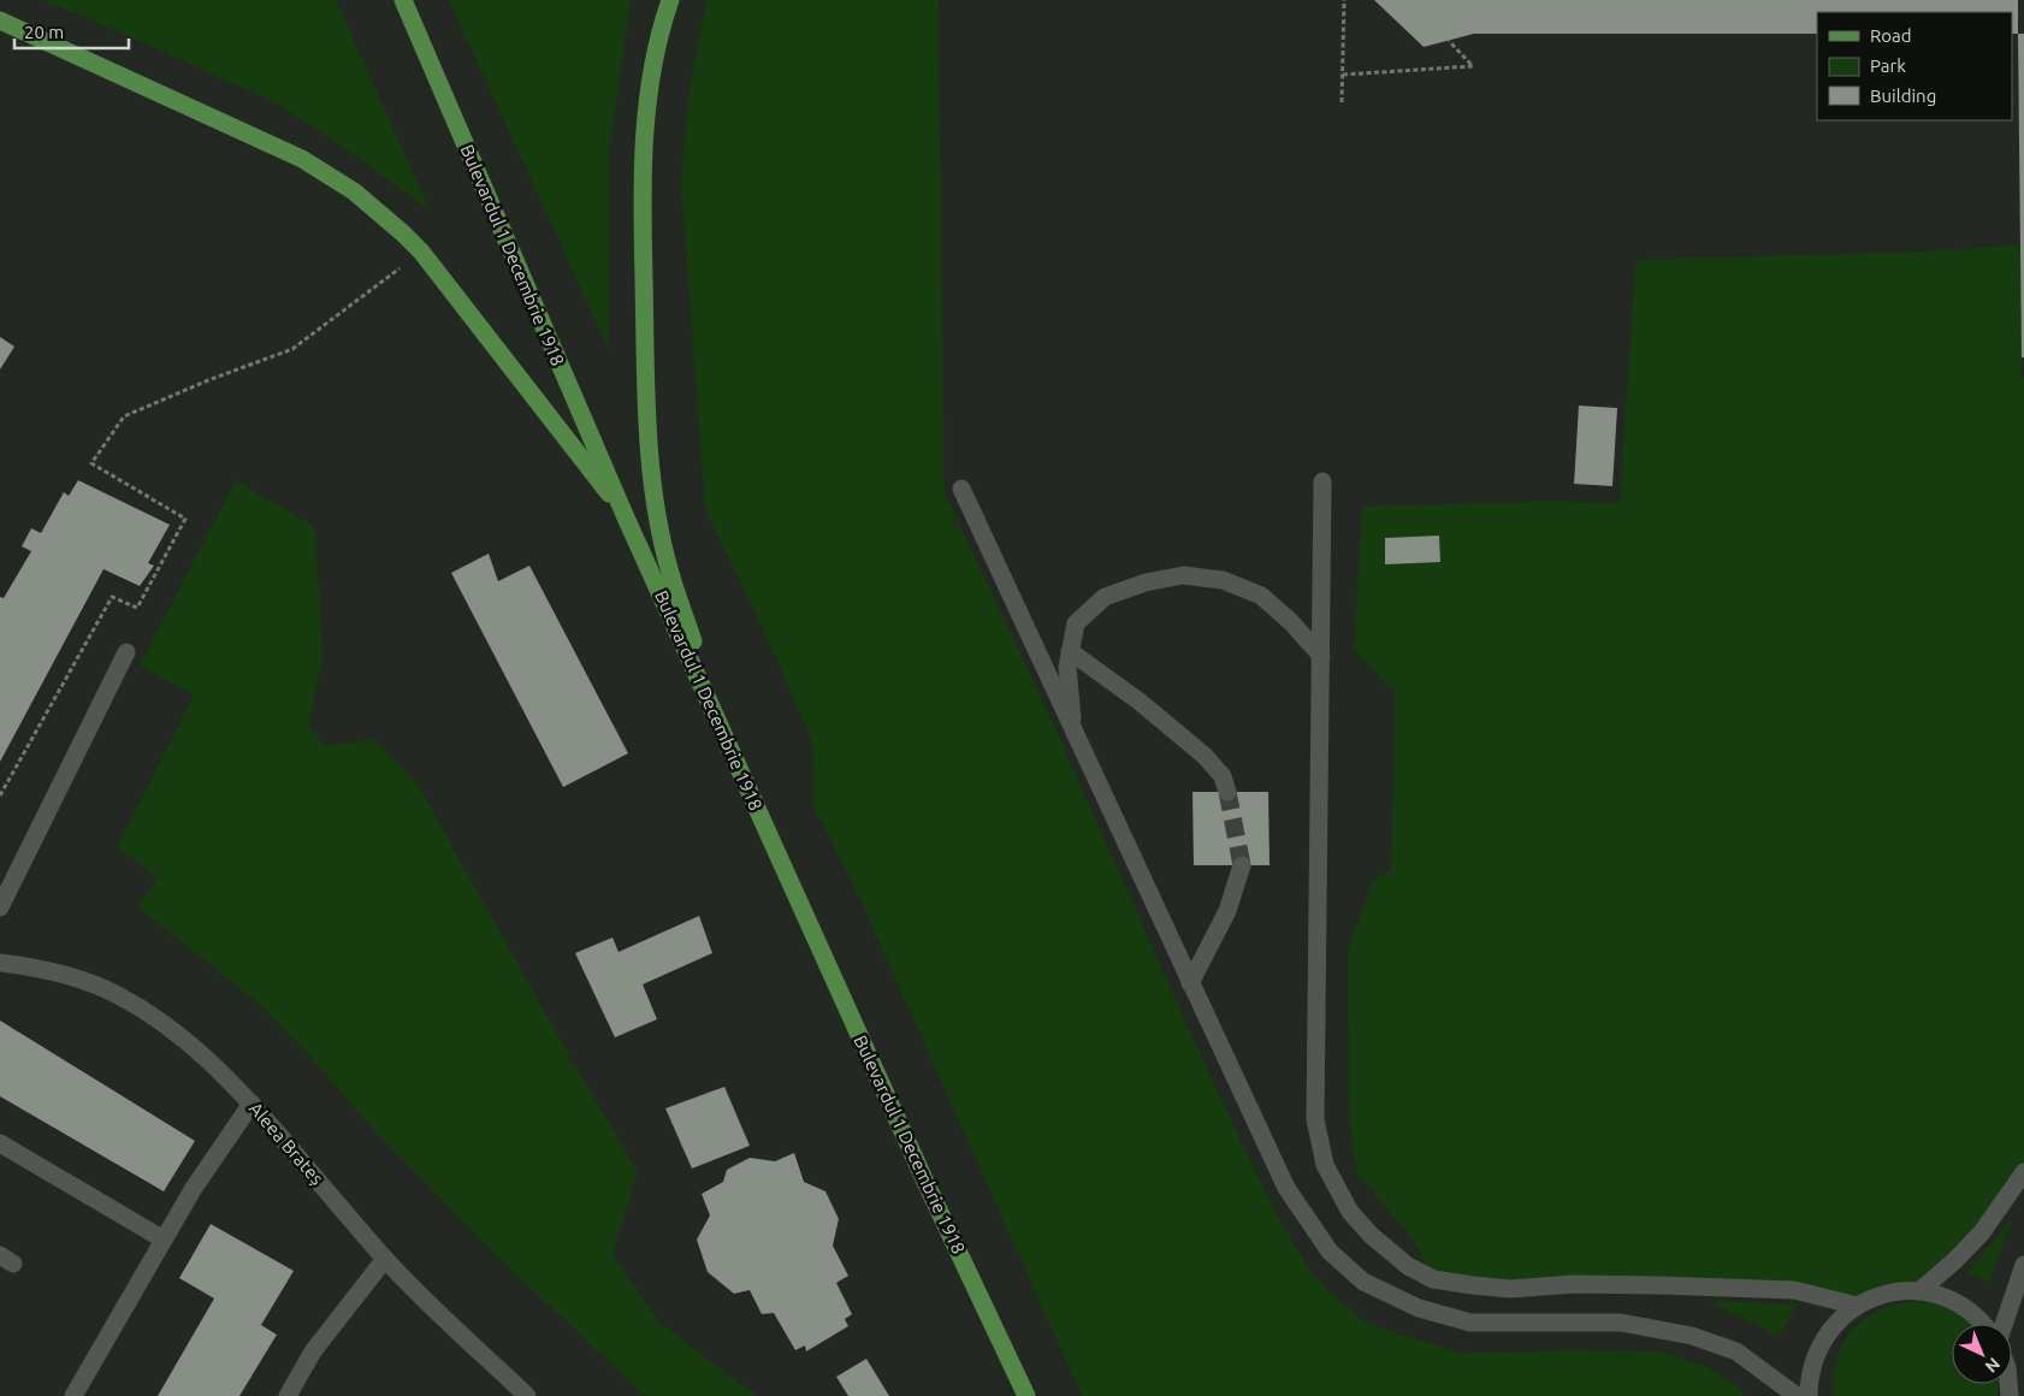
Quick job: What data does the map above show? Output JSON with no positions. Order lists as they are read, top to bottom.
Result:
{
  "streets": {
    "main road": ["Bulevardul 1 Decembrie 1918"],
    "street": ["Aleea Brateș"]
  },
  "legend": ["Road", "Park", "Building"],
  "scale_bar": "20 m",
  "north": "bottom right"
}
